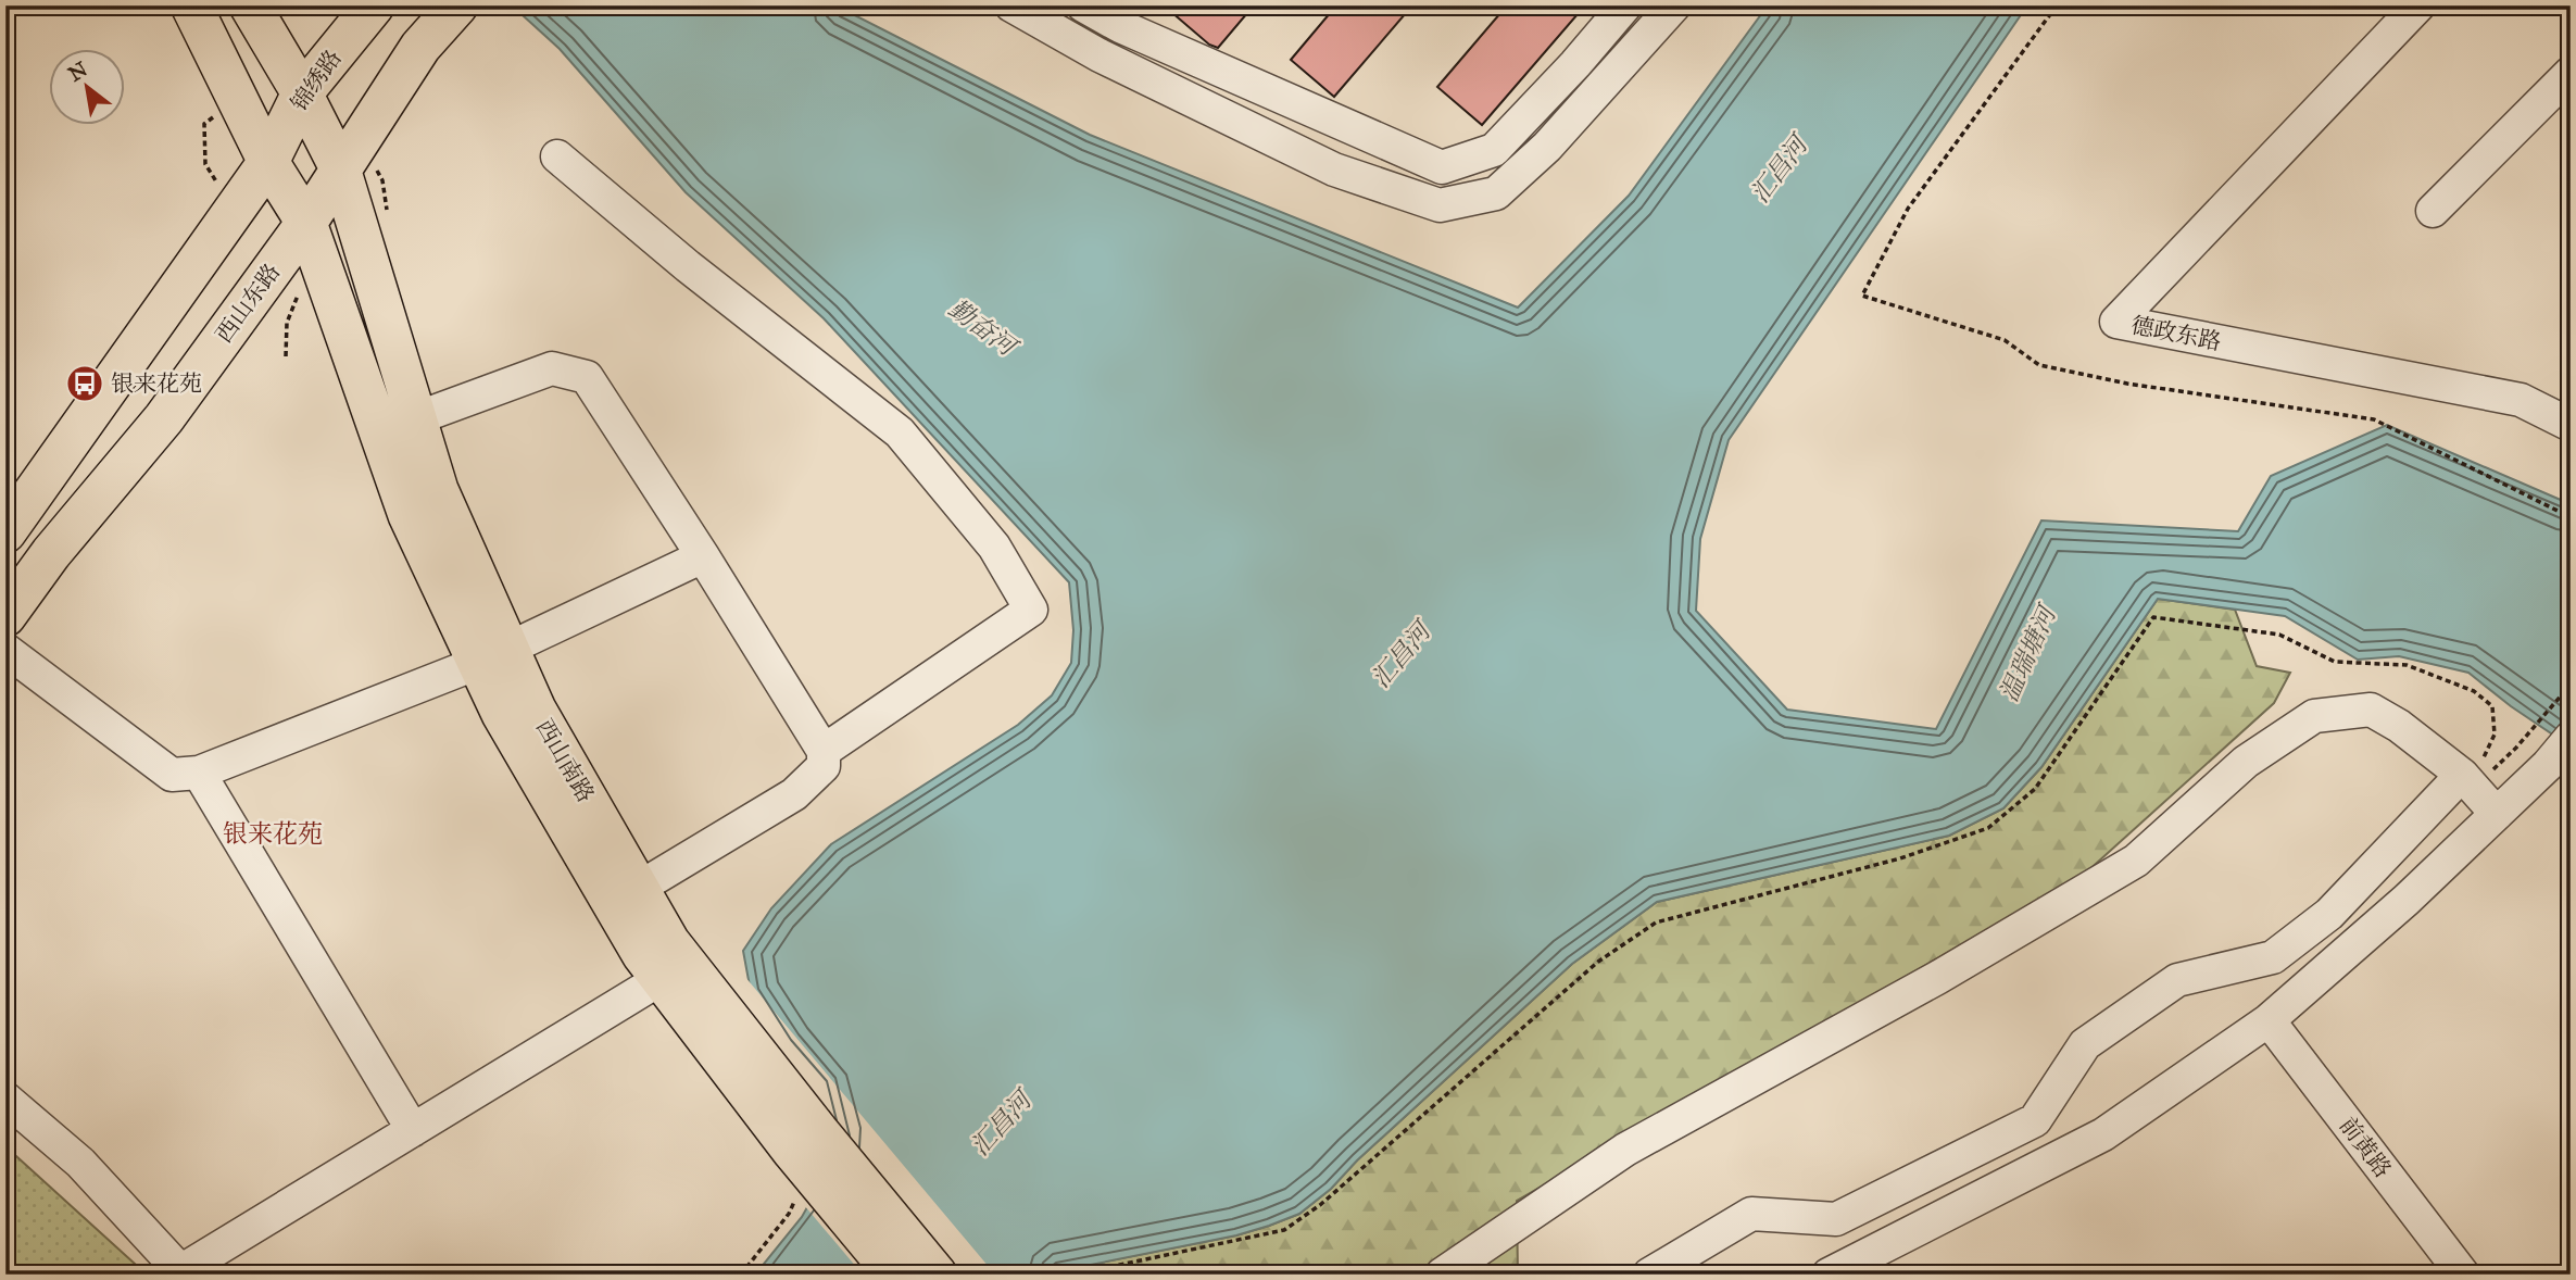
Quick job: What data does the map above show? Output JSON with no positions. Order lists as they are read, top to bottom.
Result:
{
  "streets": {
    "main road": ["锦绣路", "西山东路", "西山南路"],
    "street": ["德政东路", "前黄路"]
  },
  "crossings": [
    ["锦绣路", "西山南路"],
    ["西山东路", "西山南路"]
  ],
  "districts": ["银来花苑"],
  "water": ["汇昌河", "勤奋河", "温瑞塘河"],
  "places": {
    "bus stop": ["银来花苑"]
  },
  "north": "top left"
}
